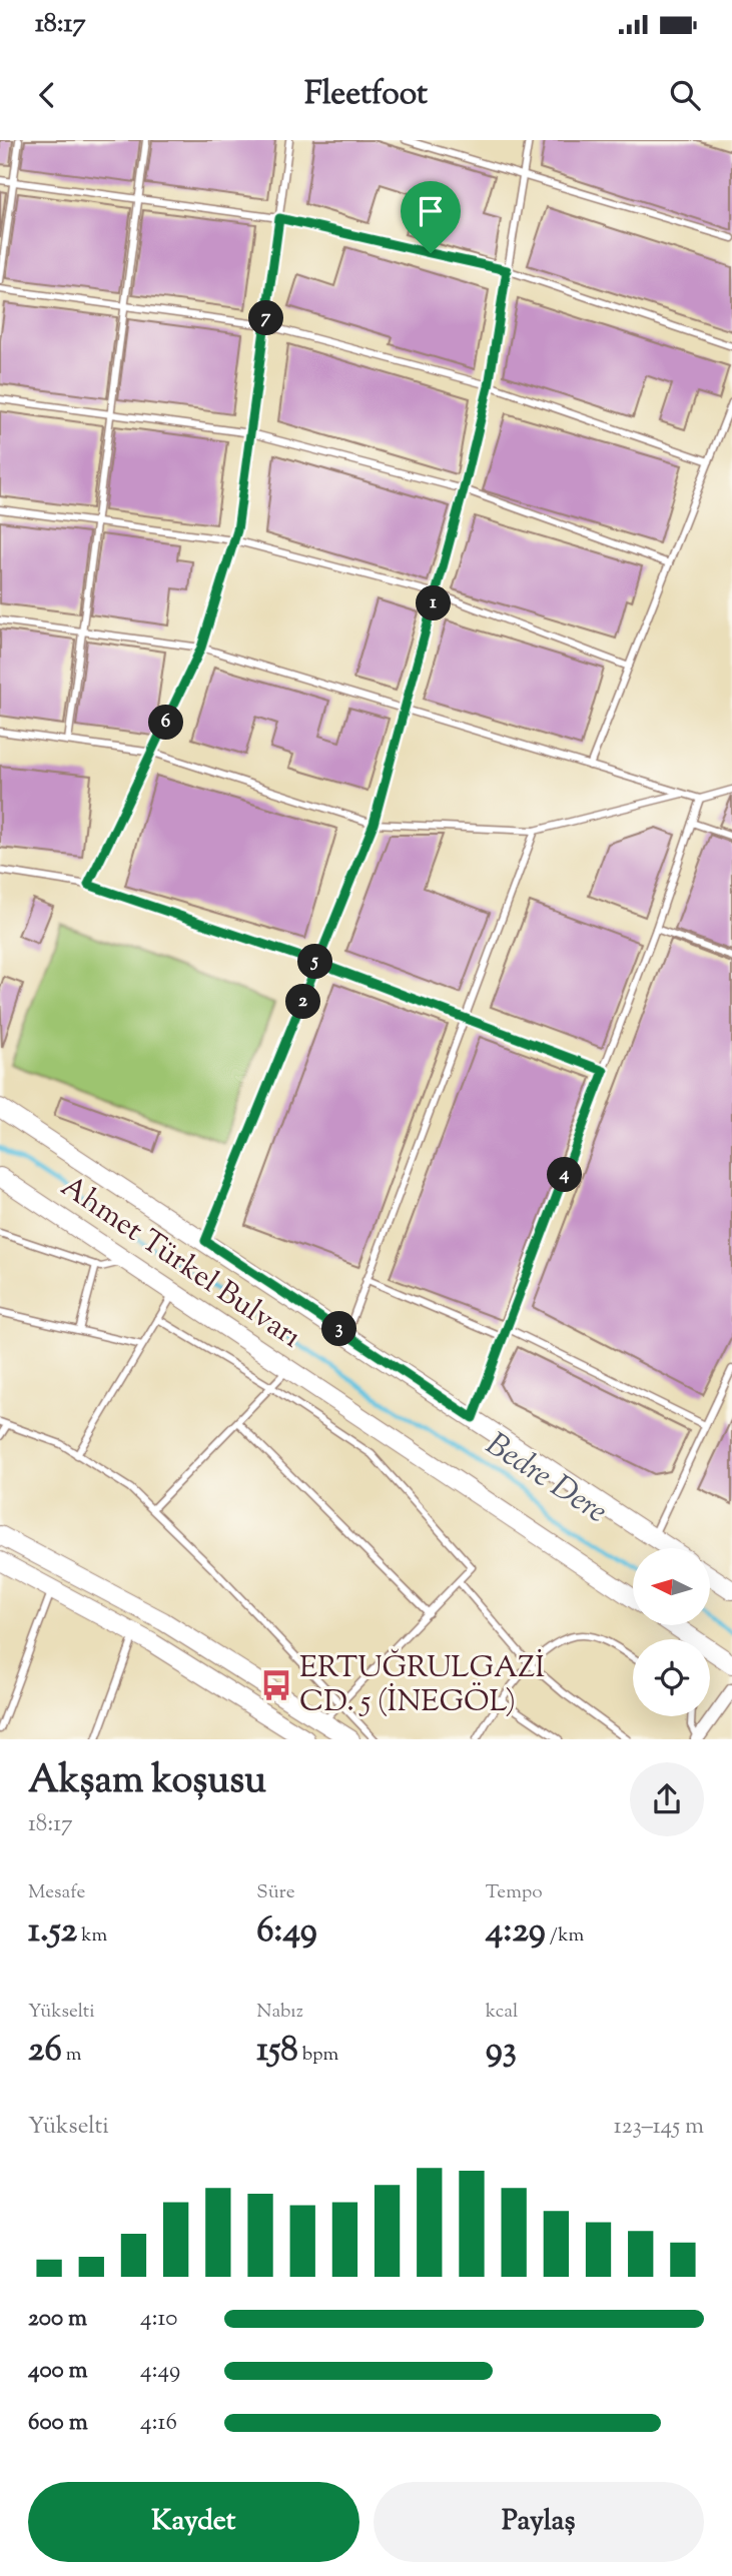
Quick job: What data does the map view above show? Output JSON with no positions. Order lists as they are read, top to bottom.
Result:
{
  "streets": {
    "street": ["Ahmet Türkel Bulvarı"]
  },
  "water": ["Bedre Dere"],
  "places": {
    "bus stop": ["ERTUĞRULGAZİ CD. 5 (İNEGÖL)"]
  },
  "north": "left",
  "page": {
    "status": "18:17",
    "header": "Fleetfoot",
    "pins": [
      "7",
      "1",
      "6",
      "5",
      "2",
      "4",
      "3"
    ],
    "heading": ["Akşam koşusu", "18:17"],
    "stats": [
      ["Mesafe", "1.52 km"],
      ["Süre", "6:49"],
      ["Tempo", "4:29 /km"],
      ["Yükselti", "26 m"],
      ["Nabız", "158 bpm"],
      ["kcal", "93"]
    ],
    "chart": ["Yükselti", "123–145 m"],
    "list": [
      {
        "name": "200 m",
        "note": "4:10"
      },
      {
        "name": "400 m",
        "note": "4:49"
      },
      {
        "name": "600 m",
        "note": "4:16"
      }
    ],
    "buttons": ["Kaydet", "Paylaş"]
  }
}
